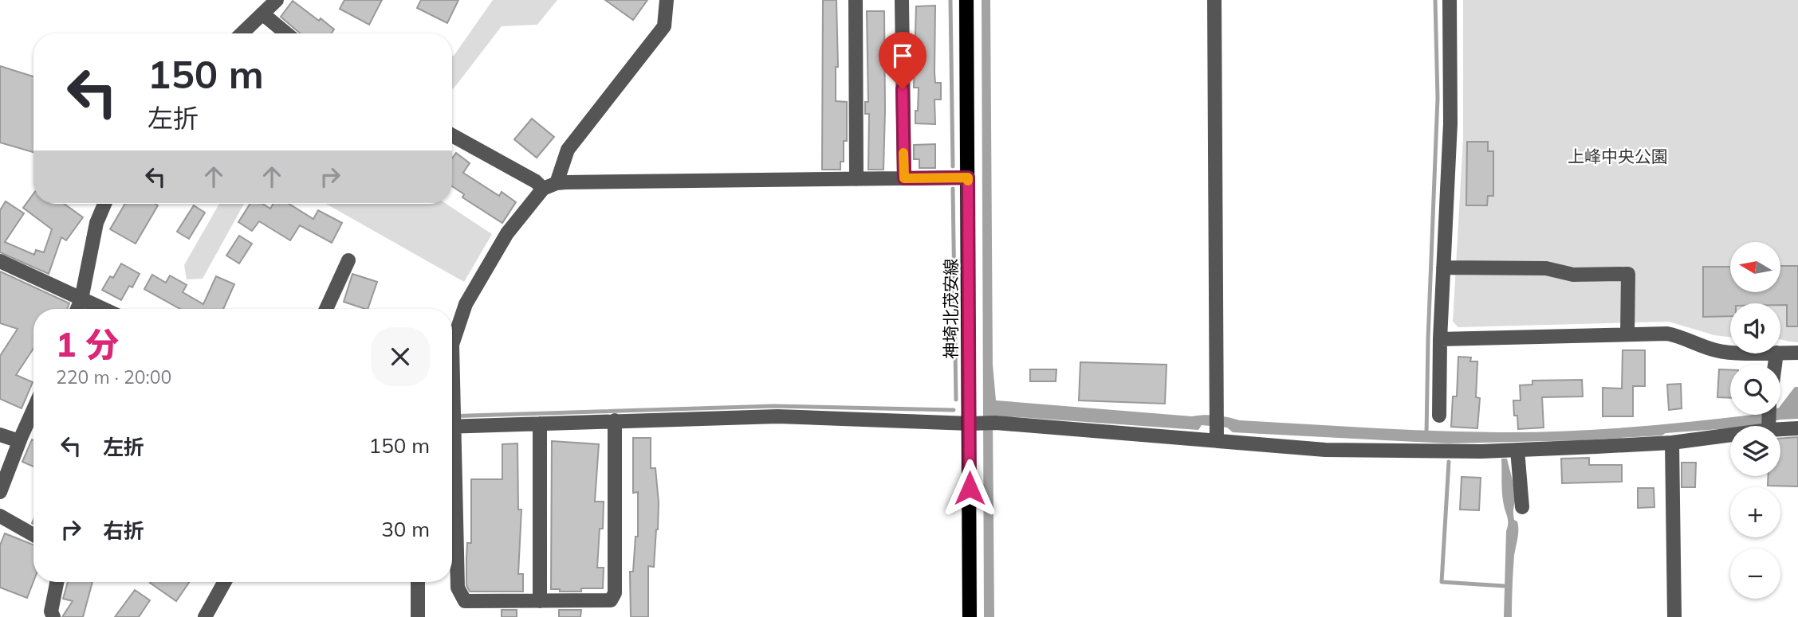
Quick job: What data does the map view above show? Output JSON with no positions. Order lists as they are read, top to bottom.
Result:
{
  "streets": {
    "main road": ["神埼北茂安線"]
  },
  "parks": ["上峰中央公園"],
  "north": "left",
  "page": {
    "turn": ["150 m", "左折"],
    "map_buttons": ["+", "−"],
    "heading": ["1 分", "220 m · 20:00"],
    "list": [
      {
        "name": "左折",
        "value": "150 m"
      },
      {
        "name": "右折",
        "value": "30 m"
      }
    ]
  }
}
